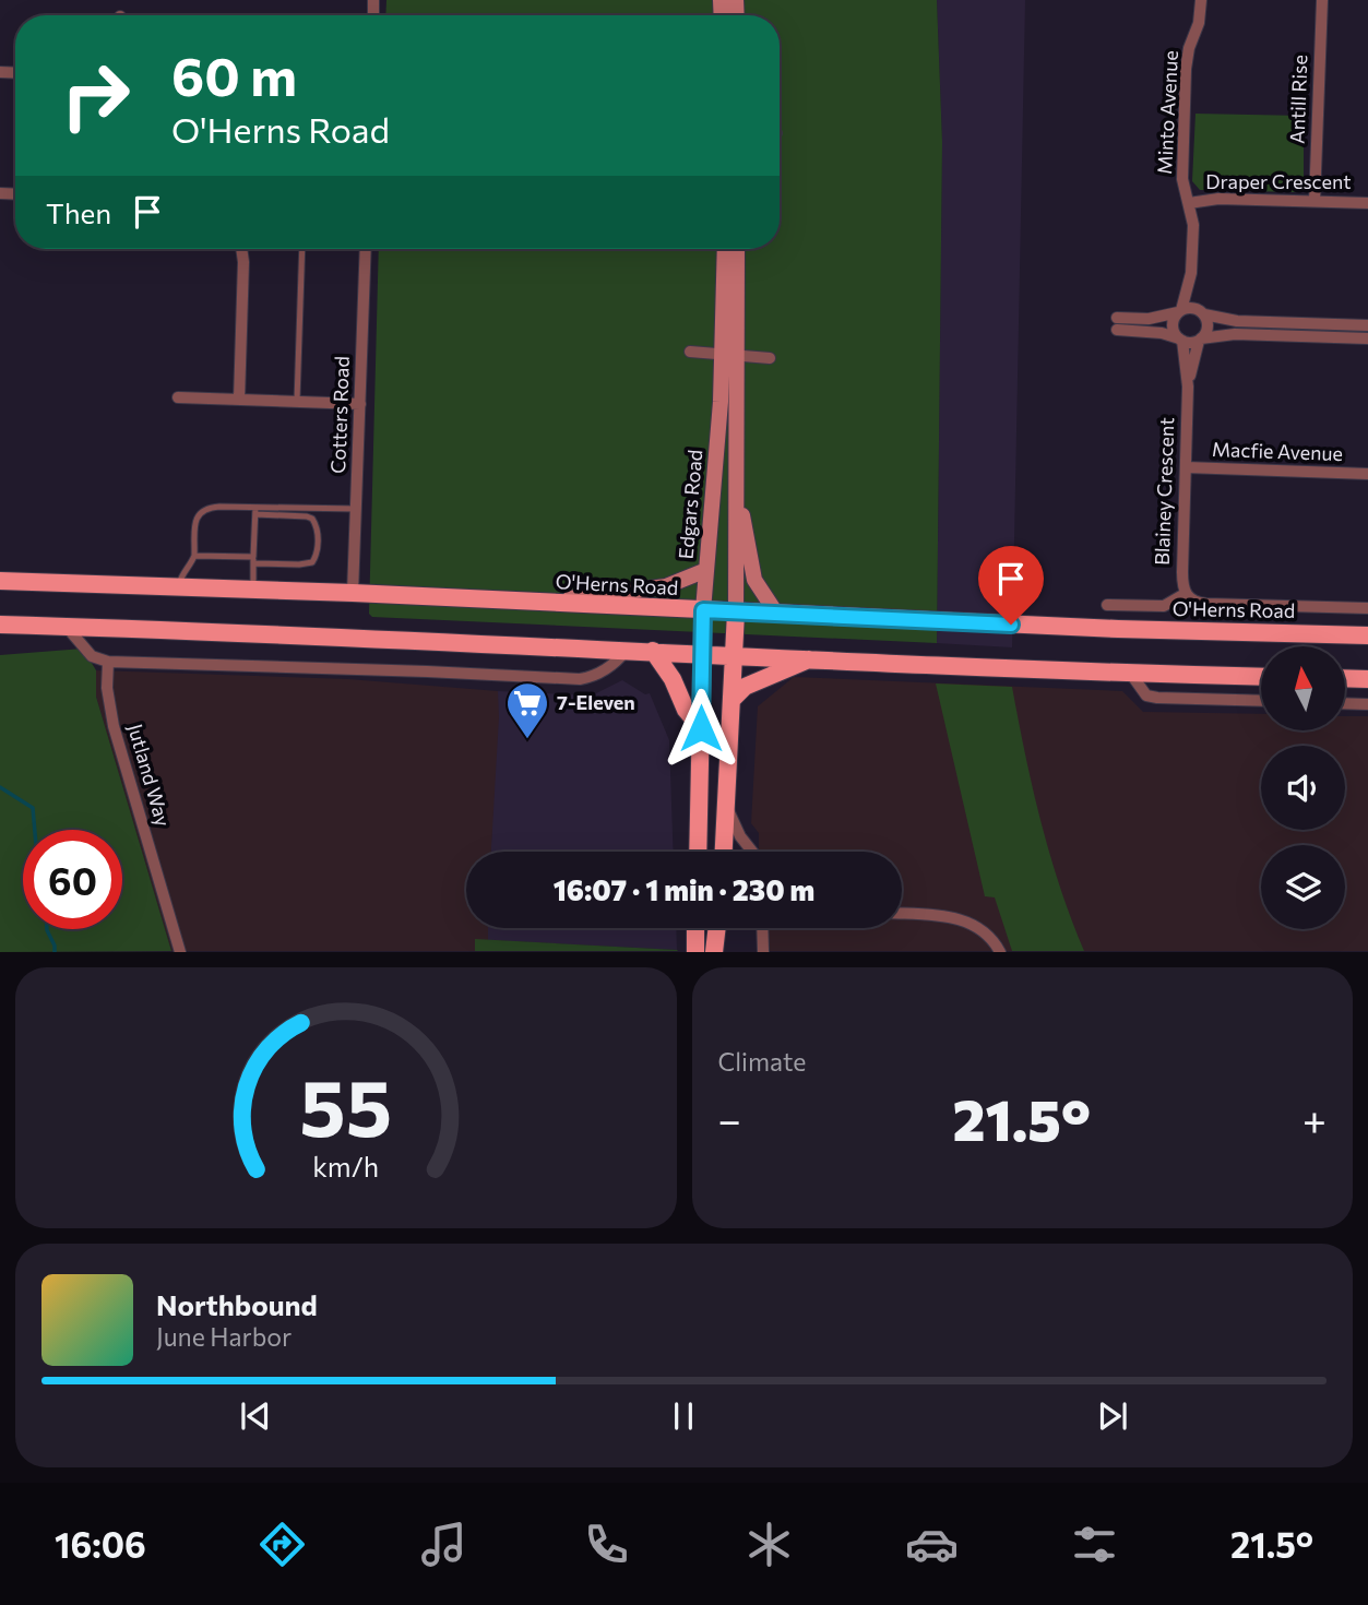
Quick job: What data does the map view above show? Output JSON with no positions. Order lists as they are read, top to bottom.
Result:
{
  "streets": {
    "main road": ["Edgars Road", "O'Herns Road"],
    "street": [
      "Antill Rise",
      "Minto Avenue",
      "Draper Crescent",
      "Cotters Road",
      "Macfie Avenue",
      "Blainey Crescent",
      "Jutland Way"
    ]
  },
  "crossings": [
    ["Antill Rise", "Draper Crescent"],
    ["Minto Avenue", "Draper Crescent"],
    ["Minto Avenue", "Blainey Crescent"],
    ["Cotters Road", "O'Herns Road"],
    ["Macfie Avenue", "Blainey Crescent"],
    ["Edgars Road", "O'Herns Road"]
  ],
  "places": {
    "supermarket": ["7-Eleven"]
  },
  "north": "top",
  "page": {
    "turn": ["60 m", "O'Herns Road"],
    "then": "Then",
    "limit": "60",
    "trip": "16:07 · 1 min · 230 m",
    "tile": "Climate",
    "heat": ["−", "21.5°", "+"],
    "song": ["Northbound", "June Harbor"],
    "tabs": ["16:06", "21.5°"],
    "gauge": ["55", "km/h"]
  }
}
